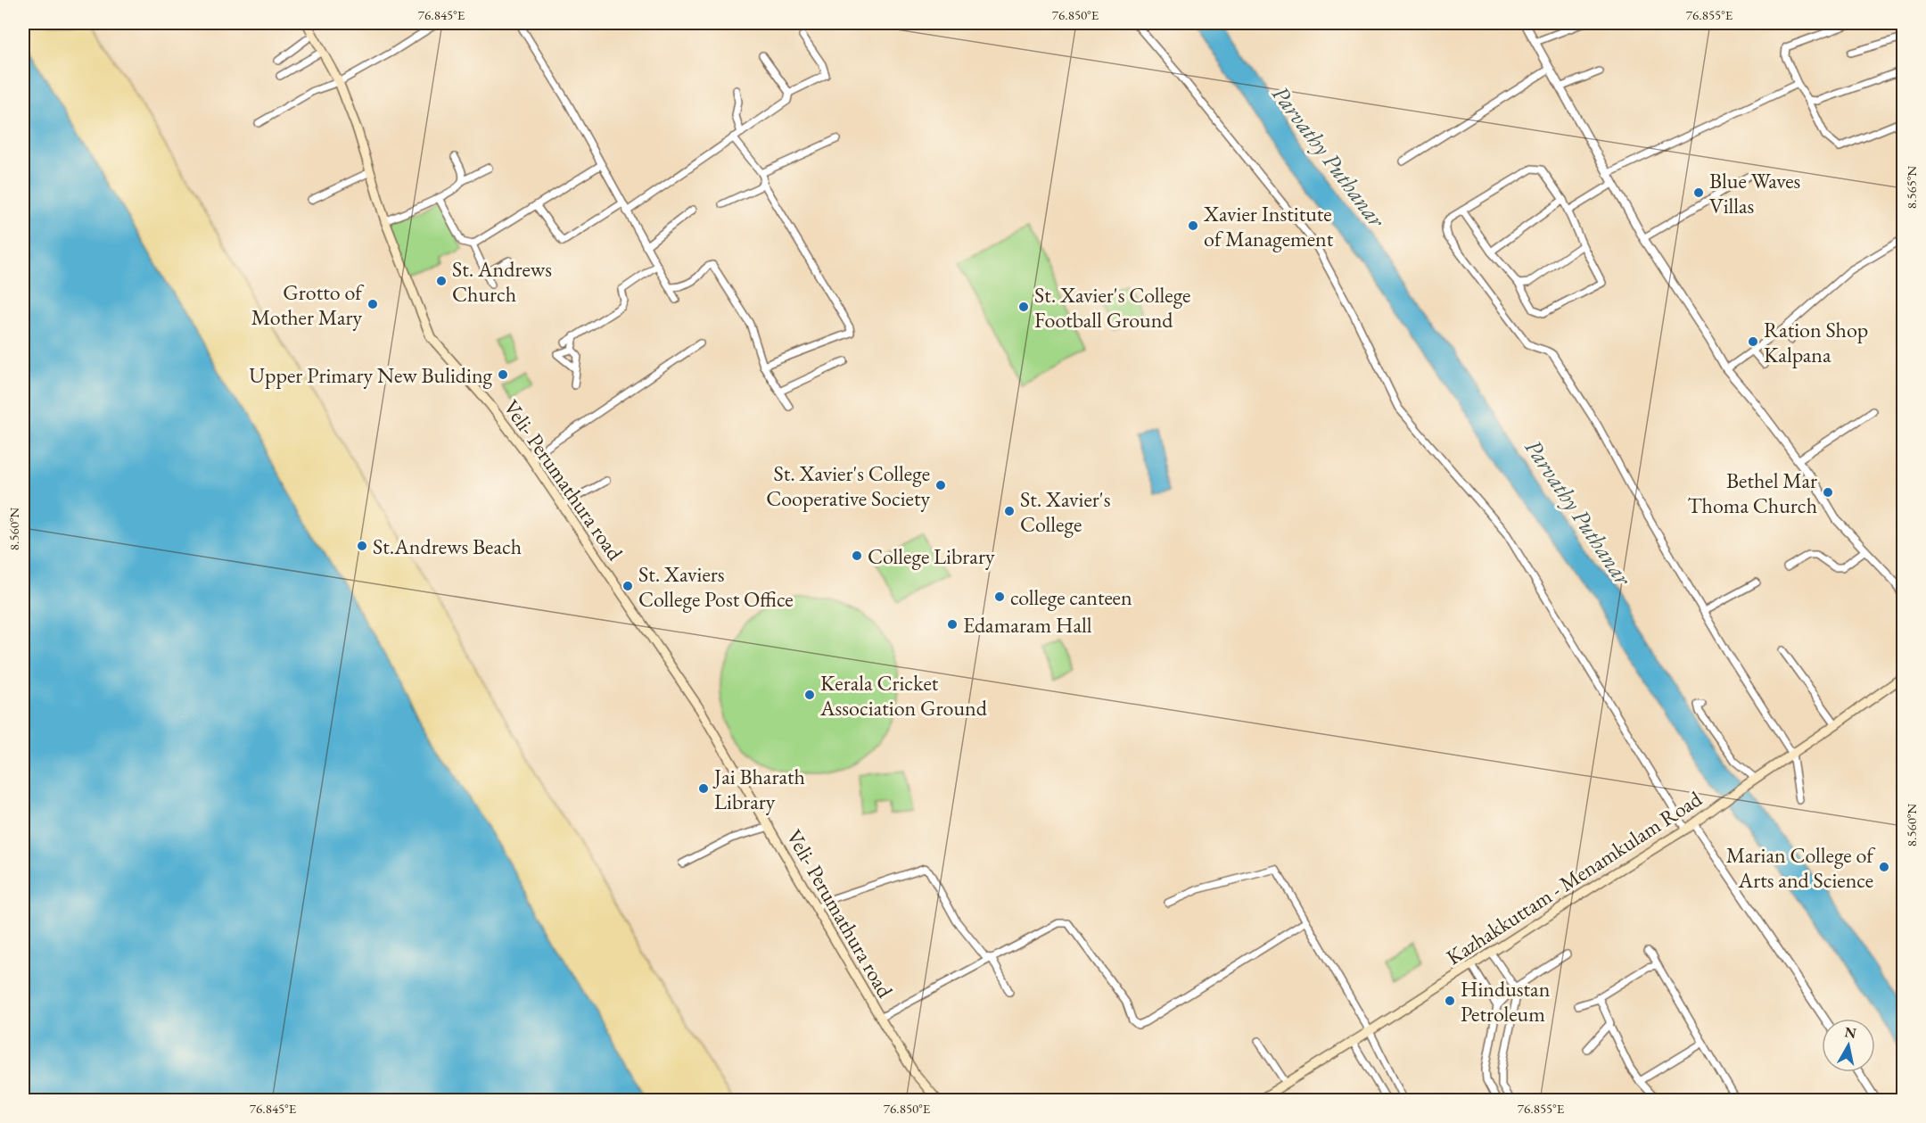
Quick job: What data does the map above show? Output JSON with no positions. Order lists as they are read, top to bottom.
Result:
{
  "streets": {
    "main road": ["Veli- Perumathura road", "Kazhakkuttam - Menamkulam Road"]
  },
  "water": ["Parvathy Puthanar"],
  "places": [
    "Blue Waves Villas",
    "Xavier Institute of Management",
    "St. Andrews Church",
    "Grotto of Mother Mary",
    "St. Xavier's College Football Ground",
    "Ration Shop Kalpana",
    "Upper Primary New Buliding",
    "St. Xavier's College Cooperative Society",
    "Bethel Mar Thoma Church",
    "St. Xavier's College",
    "St.Andrews Beach",
    "College Library",
    "St. Xaviers College Post Office",
    "college canteen",
    "Edamaram Hall",
    "Kerala Cricket Association Ground",
    "Jai Bharath Library",
    "Marian College of Arts and Science",
    "Hindustan Petroleum"
  ],
  "north": "top",
  "coordinates": [
    "76.845°E",
    "76.850°E",
    "76.855°E",
    "8.565°N",
    "8.560°N"
  ]
}
